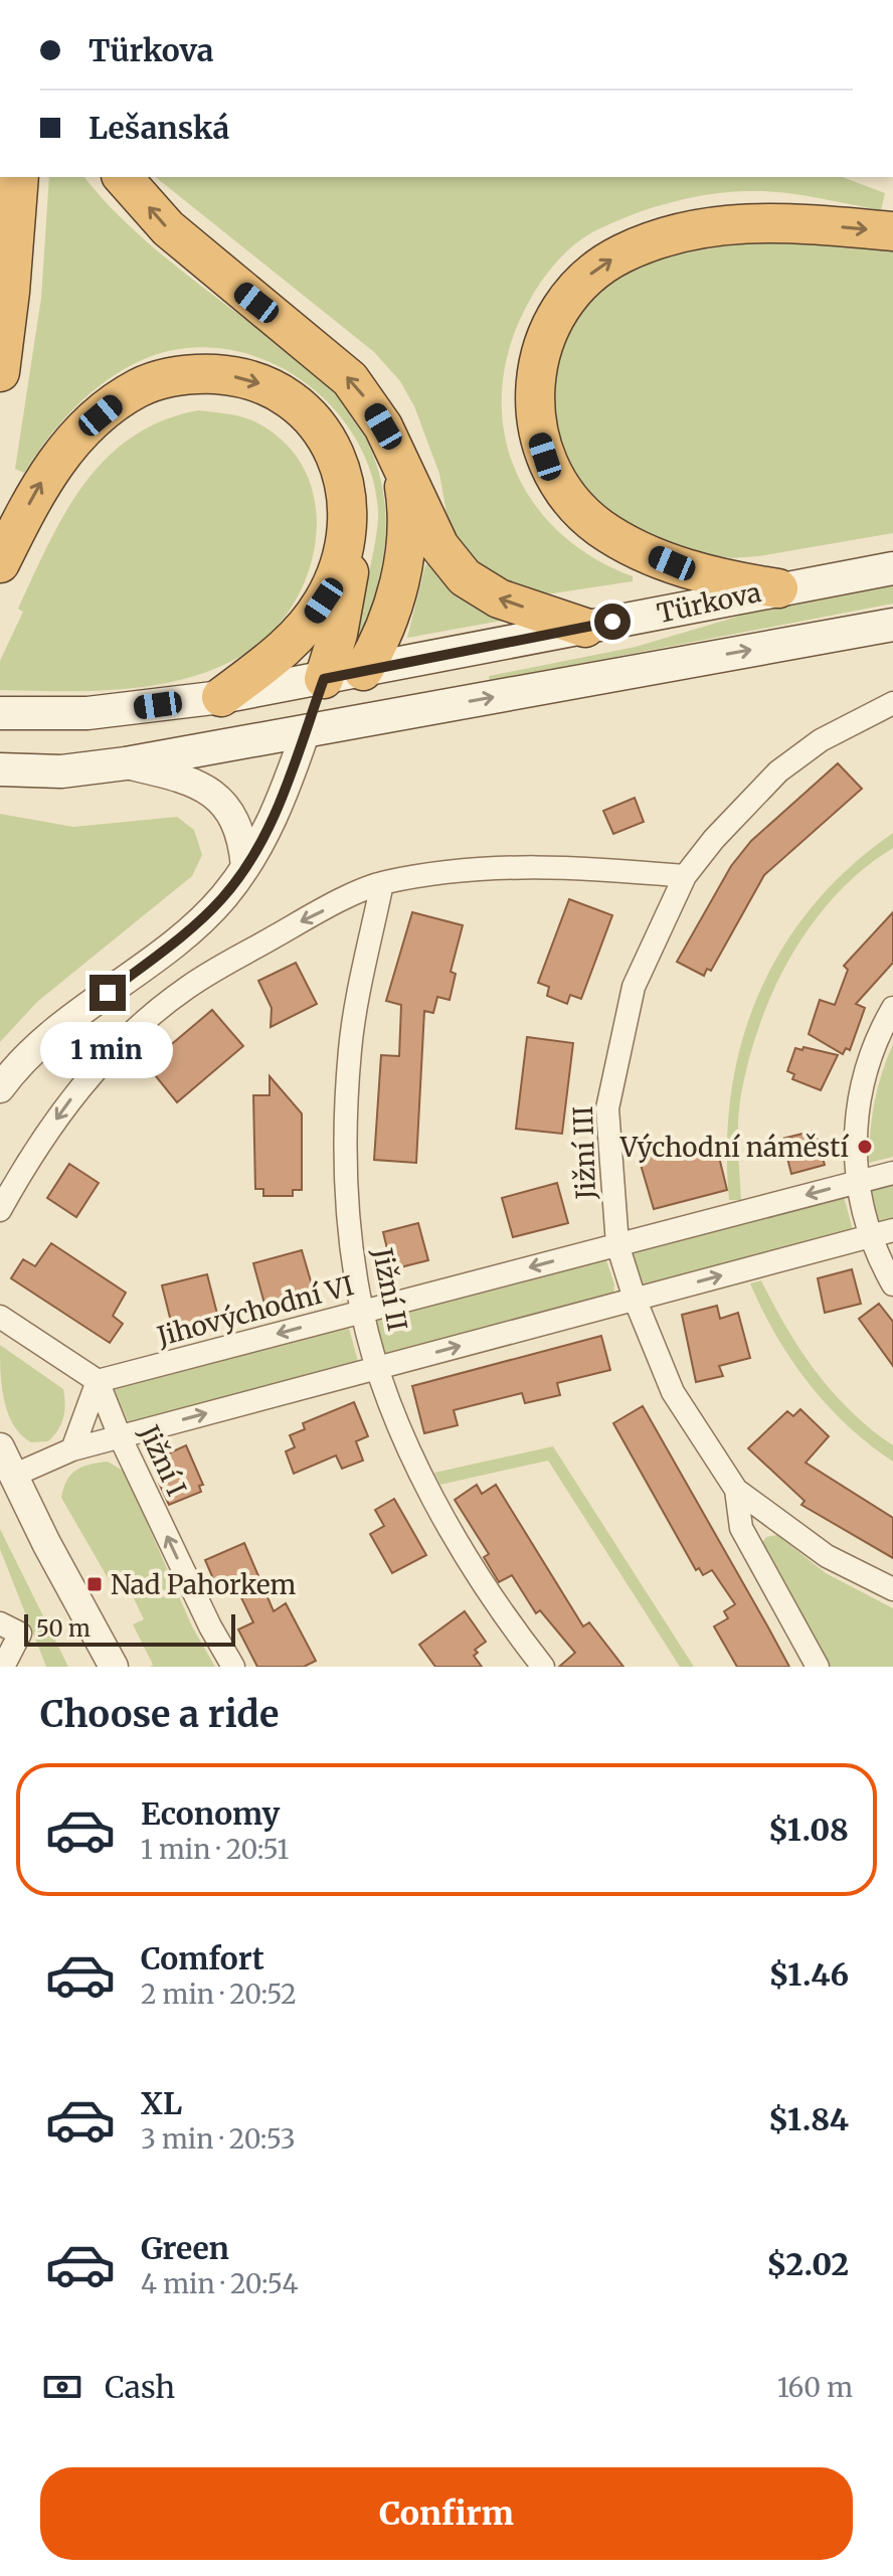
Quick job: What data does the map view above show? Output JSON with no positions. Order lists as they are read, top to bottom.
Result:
{
  "streets": {
    "main road": ["Türkova"],
    "street": [
      "Jižní III",
      "Jižní II",
      "Jihovýchodní VI",
      "Jižní I"
    ]
  },
  "crossings": [
    ["Jižní III", "Jihovýchodní VI"],
    ["Jižní II", "Jihovýchodní VI"],
    ["Jihovýchodní VI", "Jižní I"]
  ],
  "places": {
    "other": ["Východní náměstí"],
    "transit": ["Nad Pahorkem"]
  },
  "scale_bar": "50 m",
  "page": {
    "banner": ["Türkova", "Lešanská"],
    "bubble": "1 min",
    "scale": "50 m",
    "heading": "Choose a ride",
    "list": [
      {
        "name": "Economy",
        "note": "1 min · 20:51",
        "value": "$1.08"
      },
      {
        "name": "Comfort",
        "note": "2 min · 20:52",
        "value": "$1.46"
      },
      {
        "name": "XL",
        "note": "3 min · 20:53",
        "value": "$1.84"
      },
      {
        "name": "Green",
        "note": "4 min · 20:54",
        "value": "$2.02"
      }
    ],
    "pay": ["Cash", "160 m"],
    "buttons": "Confirm"
  }
}
